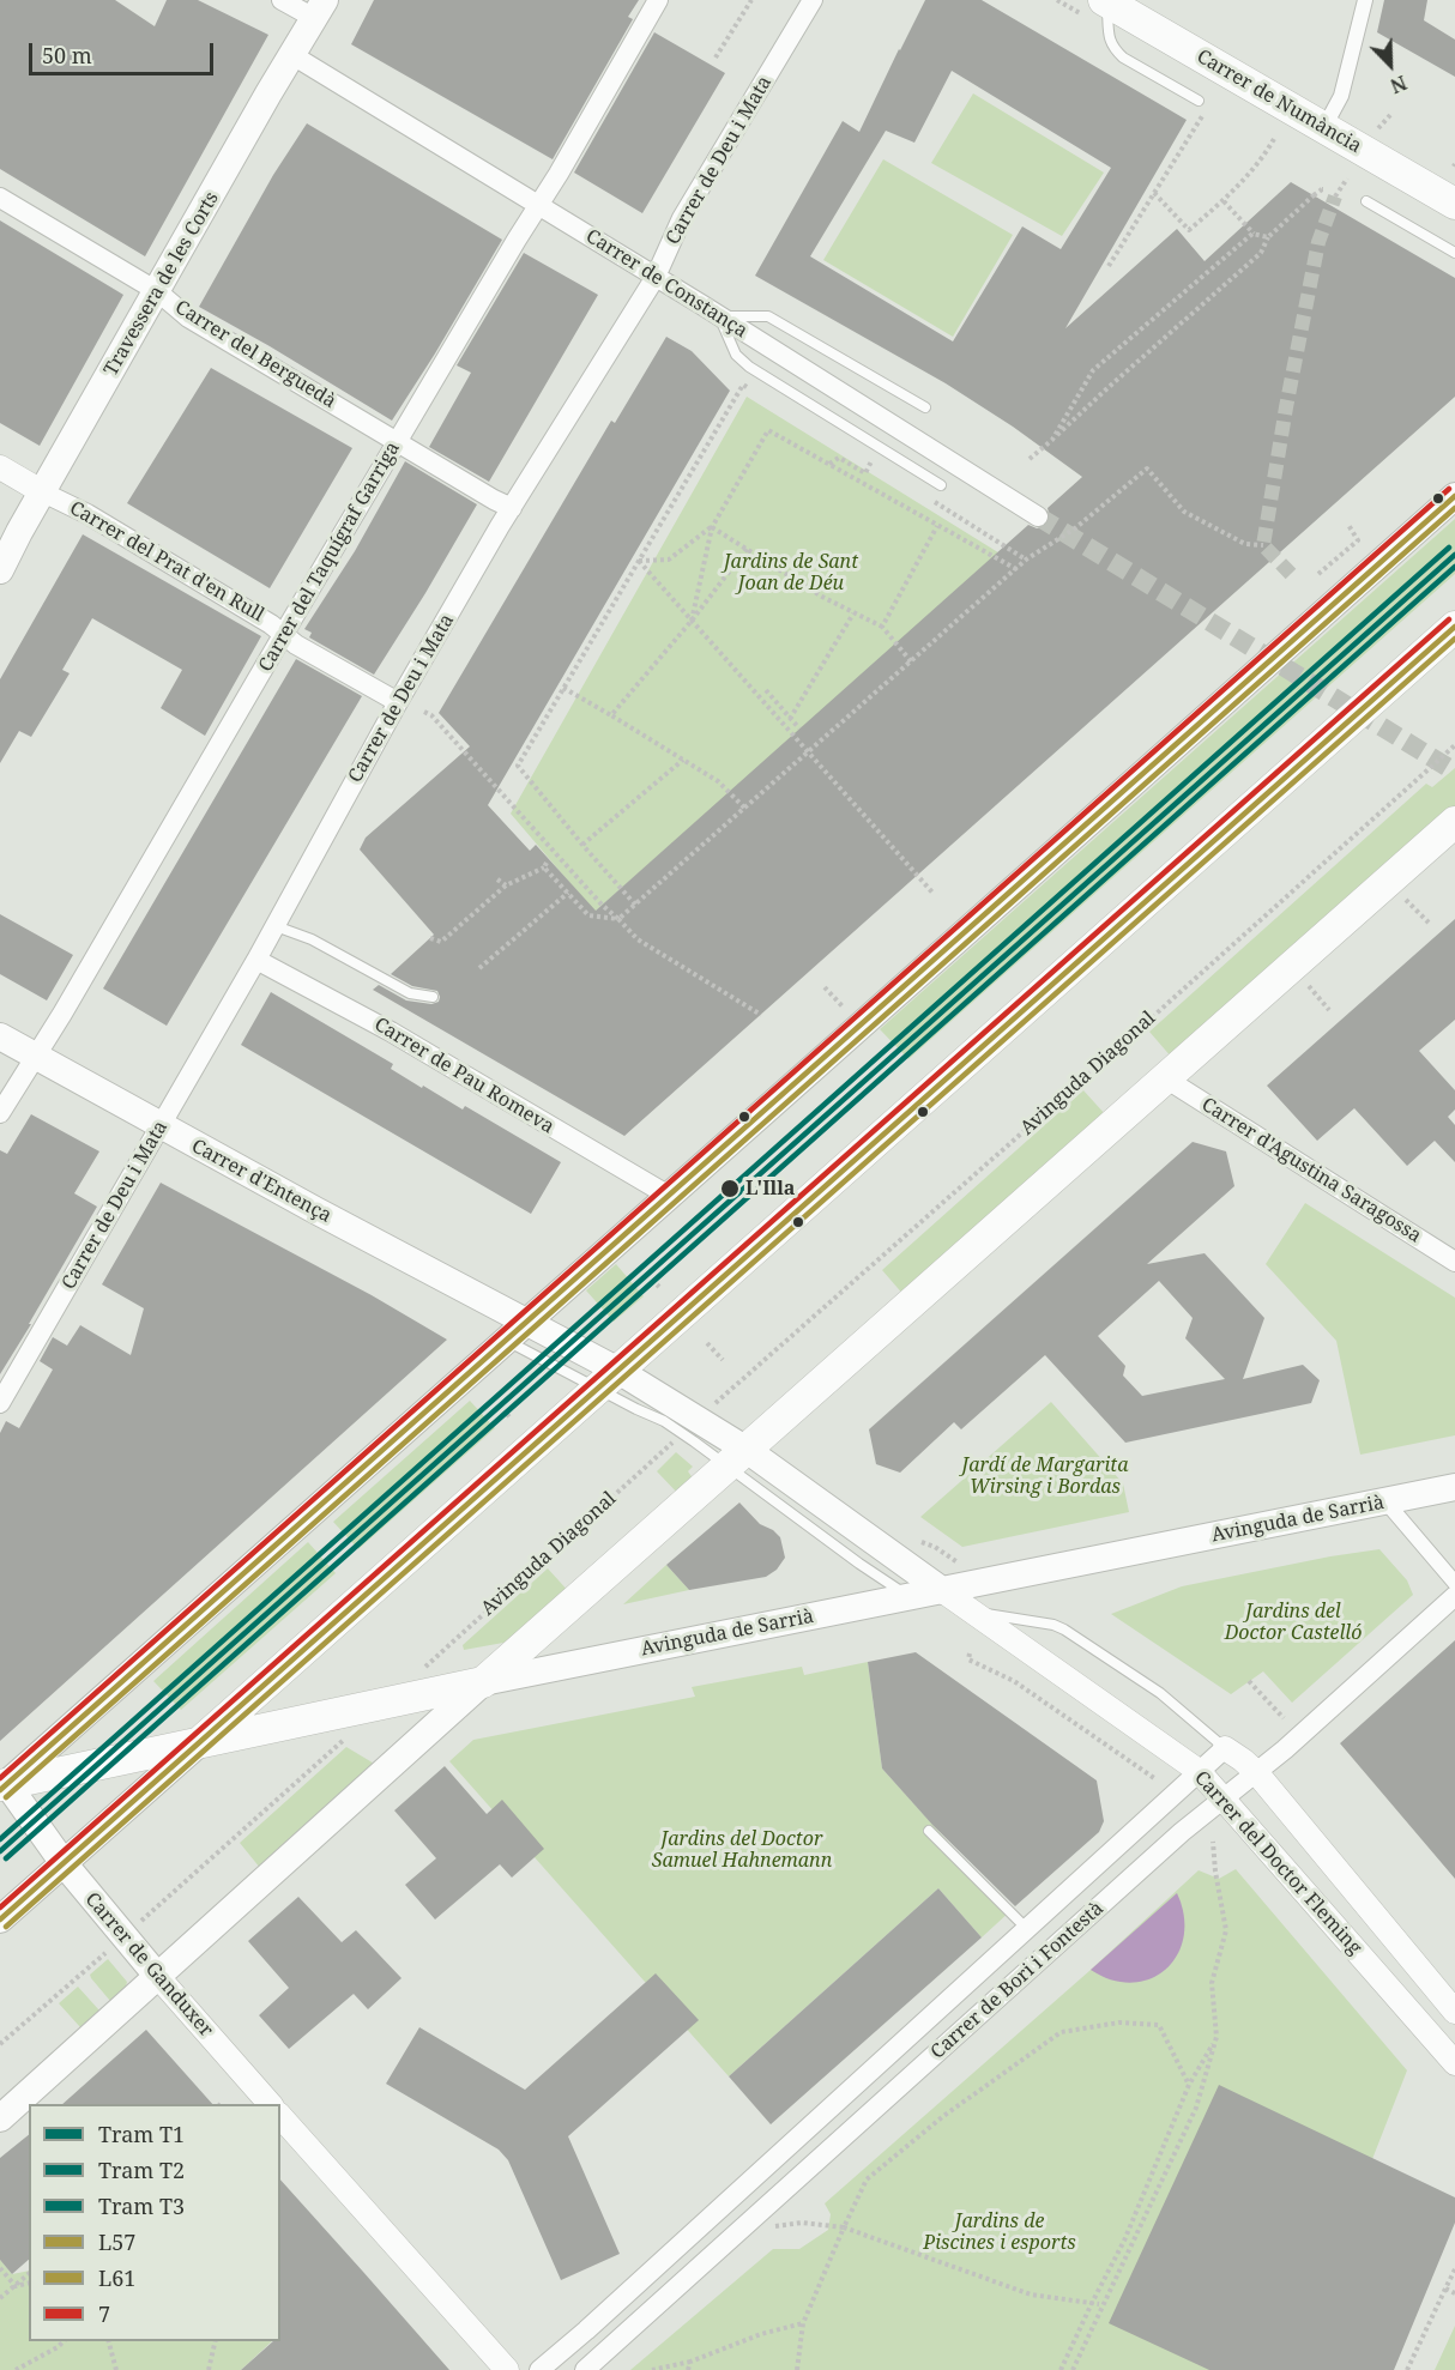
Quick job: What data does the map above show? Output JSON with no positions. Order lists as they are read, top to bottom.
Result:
{
  "streets": {
    "main road": [
      "Carrer de Numància",
      "Travessera de les Corts",
      "Carrer d'Entença",
      "Avinguda de Sarrià",
      "Carrer del Doctor Fleming",
      "Carrer de Ganduxer"
    ],
    "street": [
      "Carrer de Deu i Mata",
      "Carrer de Constança",
      "Carrer del Berguedà",
      "Carrer del Taquígraf Garriga",
      "Carrer del Prat d'en Rull",
      "Carrer de Pau Romeva",
      "Carrer d'Agustina Saragossa",
      "Carrer de Bori i Fontestà"
    ],
    "path": ["Avinguda Diagonal"]
  },
  "crossings": [
    ["Carrer de Deu i Mata", "Carrer de Constança"],
    ["Carrer de Deu i Mata", "Carrer del Berguedà"],
    ["Carrer de Deu i Mata", "Carrer del Prat d'en Rull"],
    ["Carrer de Deu i Mata", "Carrer de Pau Romeva"],
    ["Carrer de Deu i Mata", "Carrer d'Entença"],
    ["Travessera de les Corts", "Carrer de Constança"],
    ["Travessera de les Corts", "Carrer del Berguedà"],
    ["Travessera de les Corts", "Carrer del Prat d'en Rull"],
    ["Carrer de Constança", "Carrer del Taquígraf Garriga"],
    ["Carrer del Berguedà", "Carrer del Taquígraf Garriga"],
    ["Carrer del Taquígraf Garriga", "Carrer del Prat d'en Rull"],
    ["Carrer del Taquígraf Garriga", "Carrer d'Entença"],
    ["Avinguda de Sarrià", "Carrer del Doctor Fleming"],
    ["Avinguda de Sarrià", "Carrer de Ganduxer"],
    ["Carrer del Doctor Fleming", "Carrer de Bori i Fontestà"]
  ],
  "parks": [
    "Jardins de Sant Joan de Déu",
    "Jardí de Margarita Wirsing i Bordas",
    "Jardins del Doctor Castelló",
    "Jardins del Doctor Samuel Hahnemann",
    "Jardins de Piscines i esports"
  ],
  "places": ["L'Illa"],
  "lines": [
    "transit line 7",
    "transit line L57",
    "transit line L61",
    "tram line T3",
    "tram line T1",
    "tram line T2"
  ],
  "legend": [
    "Tram T1",
    "Tram T2",
    "Tram T3",
    "L57",
    "L61",
    "7"
  ],
  "scale_bar": "50 m",
  "north": "bottom right"
}
